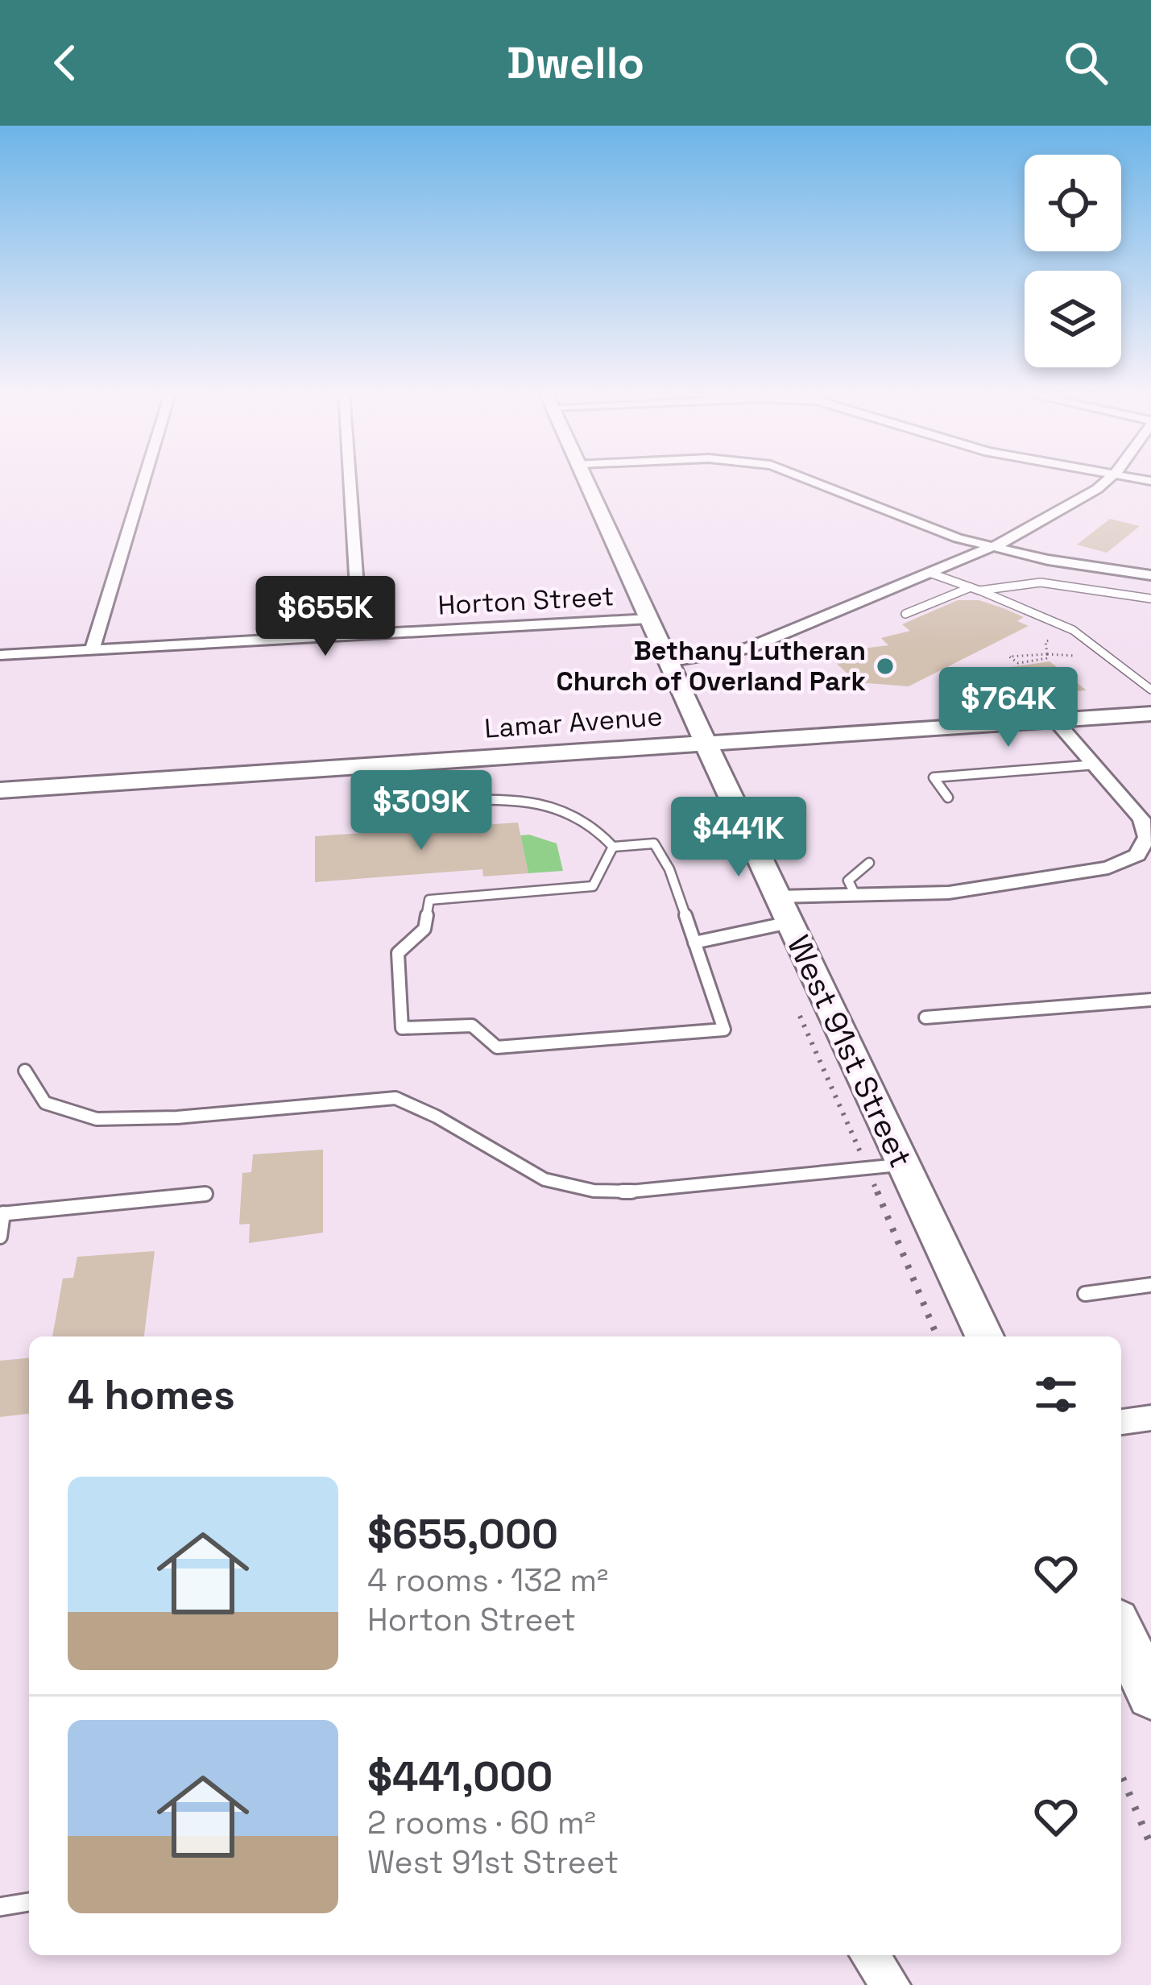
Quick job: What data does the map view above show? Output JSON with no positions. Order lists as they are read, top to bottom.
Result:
{
  "streets": {
    "street": ["Horton Street", "Lamar Avenue", "West 91st Street"]
  },
  "crossings": [
    ["Horton Street", "West 91st Street"],
    ["Lamar Avenue", "West 91st Street"]
  ],
  "places": ["Bethany Lutheran Church of Overland Park"],
  "page": {
    "header": "Dwello",
    "price": [
      "$655K",
      "$764K",
      "$309K",
      "$441K"
    ],
    "heading": "4 homes",
    "list": [
      {
        "name": "$655,000",
        "note": "4 rooms · 132 m² · Horton Street"
      },
      {
        "name": "$441,000",
        "note": "2 rooms · 60 m² · West 91st Street"
      }
    ]
  }
}
